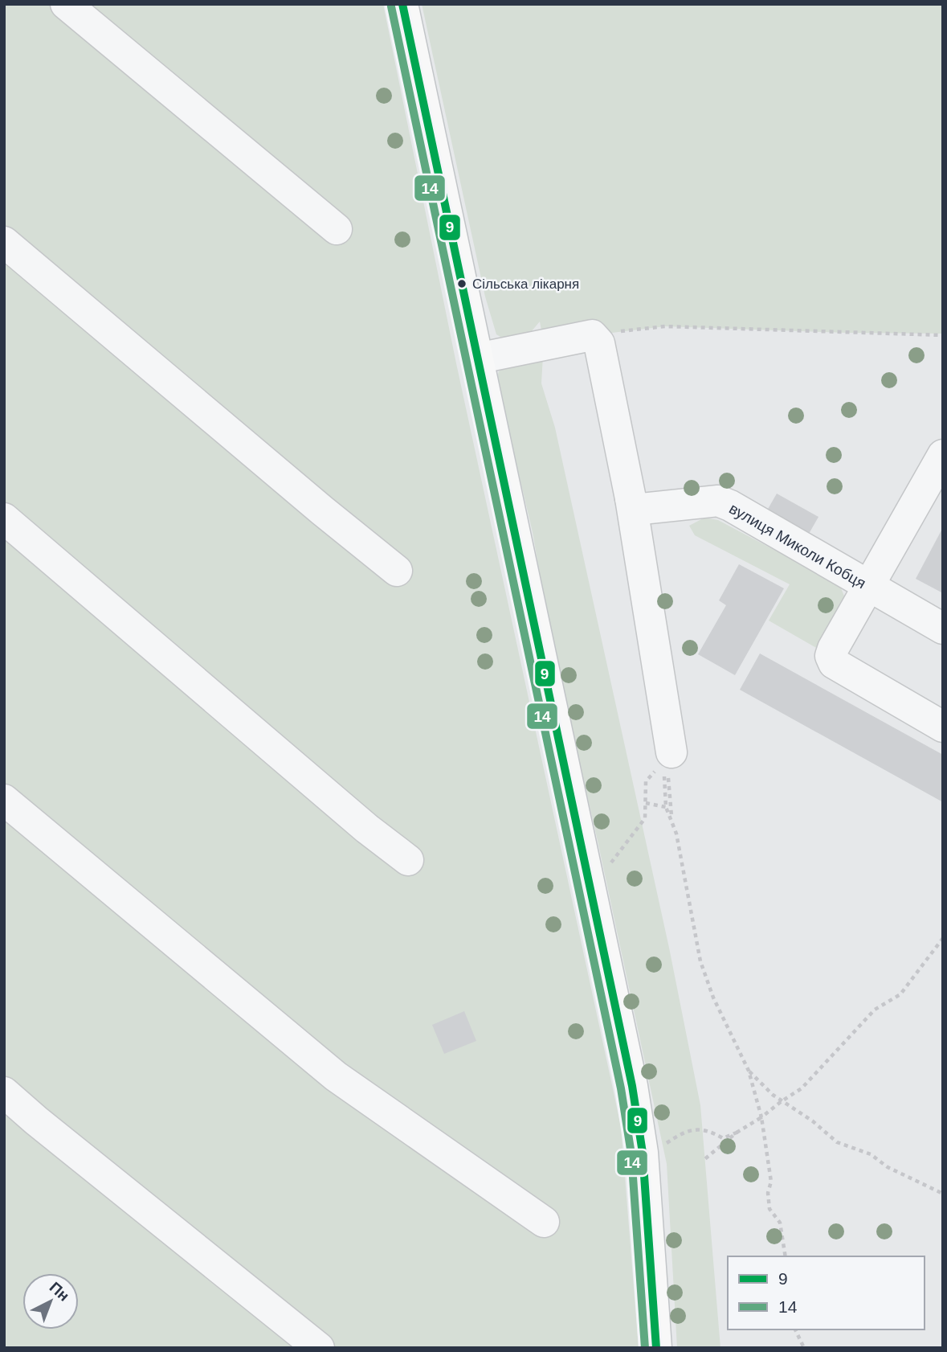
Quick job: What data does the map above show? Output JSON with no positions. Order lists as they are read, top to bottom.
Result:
{
  "streets": {
    "street": ["вулиця Миколи Кобця"]
  },
  "places": ["Сільська лікарня"],
  "lines": ["transit line 9", "transit line 14"],
  "legend": ["9", "14"],
  "north": "top right"
}
